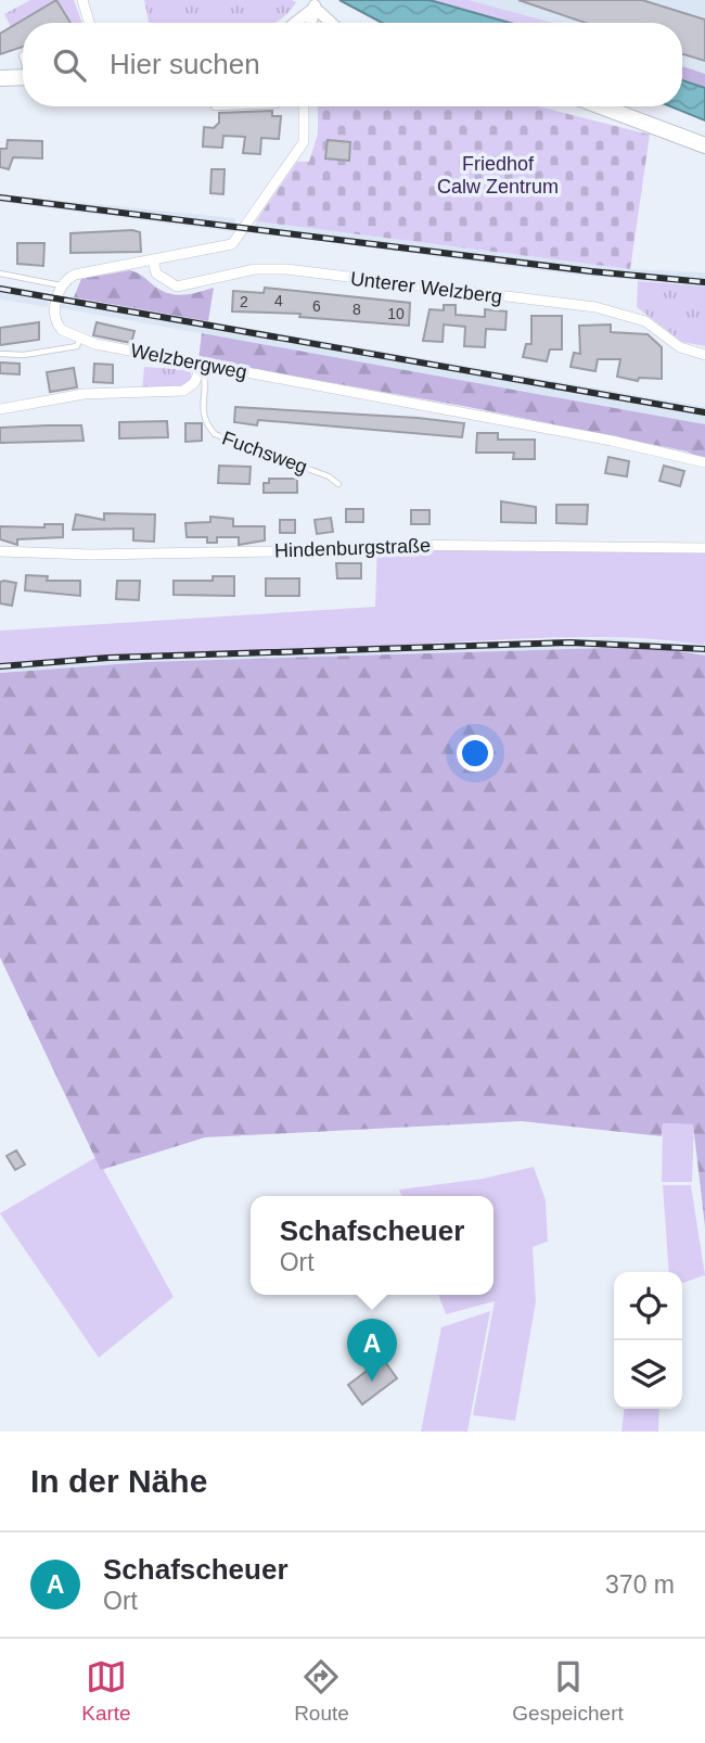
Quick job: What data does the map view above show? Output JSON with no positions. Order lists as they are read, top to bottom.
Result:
{
  "streets": {
    "street": ["Unterer Welzberg", "Welzbergweg", "Hindenburgstraße"],
    "lane": ["Fuchsweg"]
  },
  "crossings": [
    ["Welzbergweg", "Fuchsweg"]
  ],
  "parks": ["Friedhof Calw Zentrum"],
  "house_numbers": [
    "4",
    "2",
    "6",
    "8",
    "10"
  ],
  "page": {
    "search": "Hier suchen",
    "popup": ["Schafscheuer", "Ort"],
    "pins": "A",
    "heading": "In der Nähe",
    "list": [
      {
        "mark": "A",
        "name": "Schafscheuer",
        "note": "Ort",
        "value": "370 m"
      }
    ],
    "nav": ["Karte", "Route", "Gespeichert"]
  }
}
